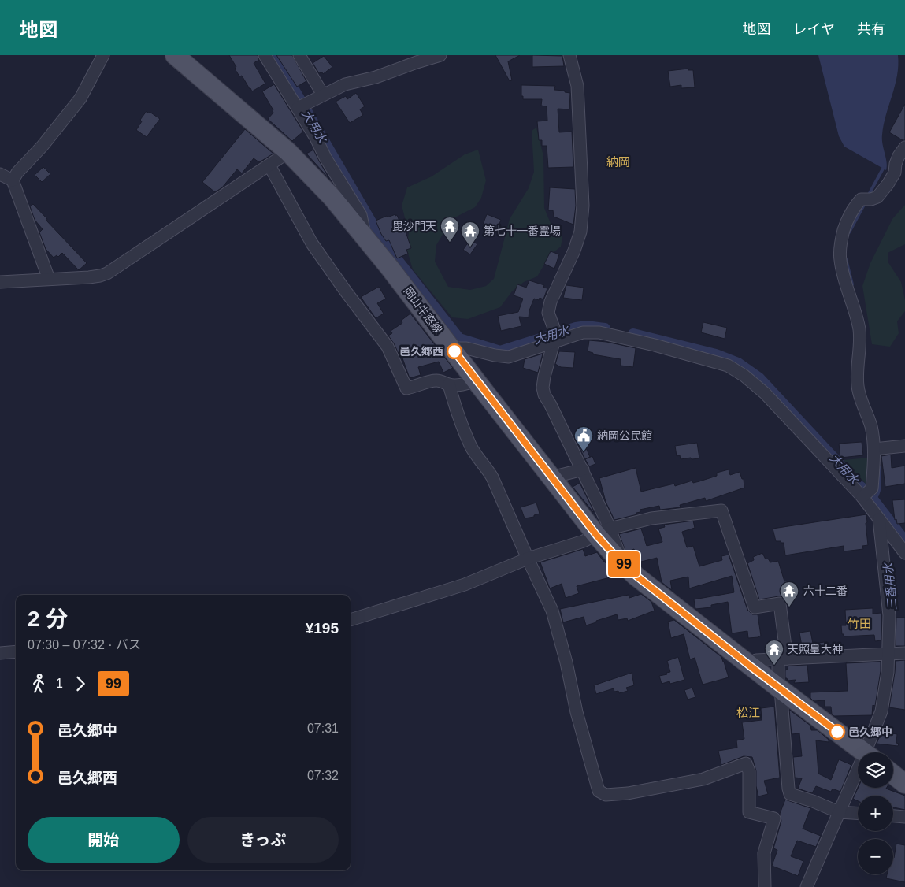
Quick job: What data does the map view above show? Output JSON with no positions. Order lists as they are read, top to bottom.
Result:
{
  "streets": {
    "main road": ["岡山牛窓線"]
  },
  "districts": ["納岡", "竹田", "松江"],
  "water": ["大用水", "三番用水"],
  "places": {
    "temple": [
      "毘沙門天",
      "第七十一番霊場",
      "六十二番",
      "天照皇大神"
    ],
    "other": ["邑久郷西", "邑久郷中"],
    "public building": ["納岡公民館"]
  },
  "lines": ["bus line 99"],
  "page": {
    "header": "地図",
    "nav": ["地図", "レイヤ", "共有"],
    "on_map": "99",
    "heading": ["2 分", "07:30 – 07:32 · バス", "¥195"],
    "legs": ["1", "99"],
    "list": [
      {
        "name": "邑久郷中",
        "value": "07:31"
      },
      {
        "name": "邑久郷西",
        "value": "07:32"
      }
    ],
    "map_buttons": ["+", "−"],
    "buttons": ["開始", "きっぷ"]
  }
}
